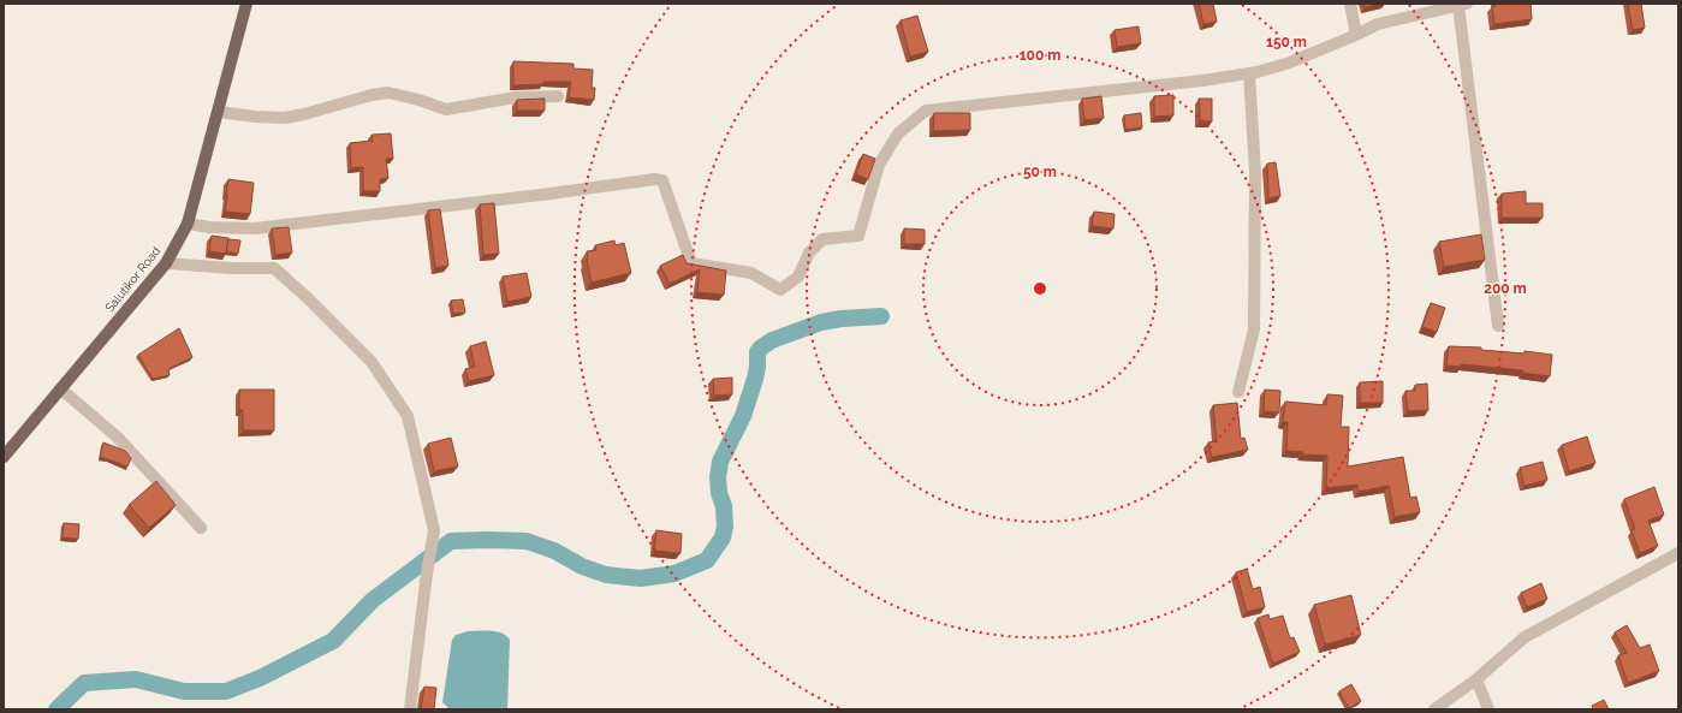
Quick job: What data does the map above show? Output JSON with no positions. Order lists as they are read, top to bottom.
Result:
{
  "streets": {
    "main road": ["Salutikor Road"]
  },
  "rings": [
    "150 m",
    "100 m",
    "50 m",
    "200 m"
  ]
}
